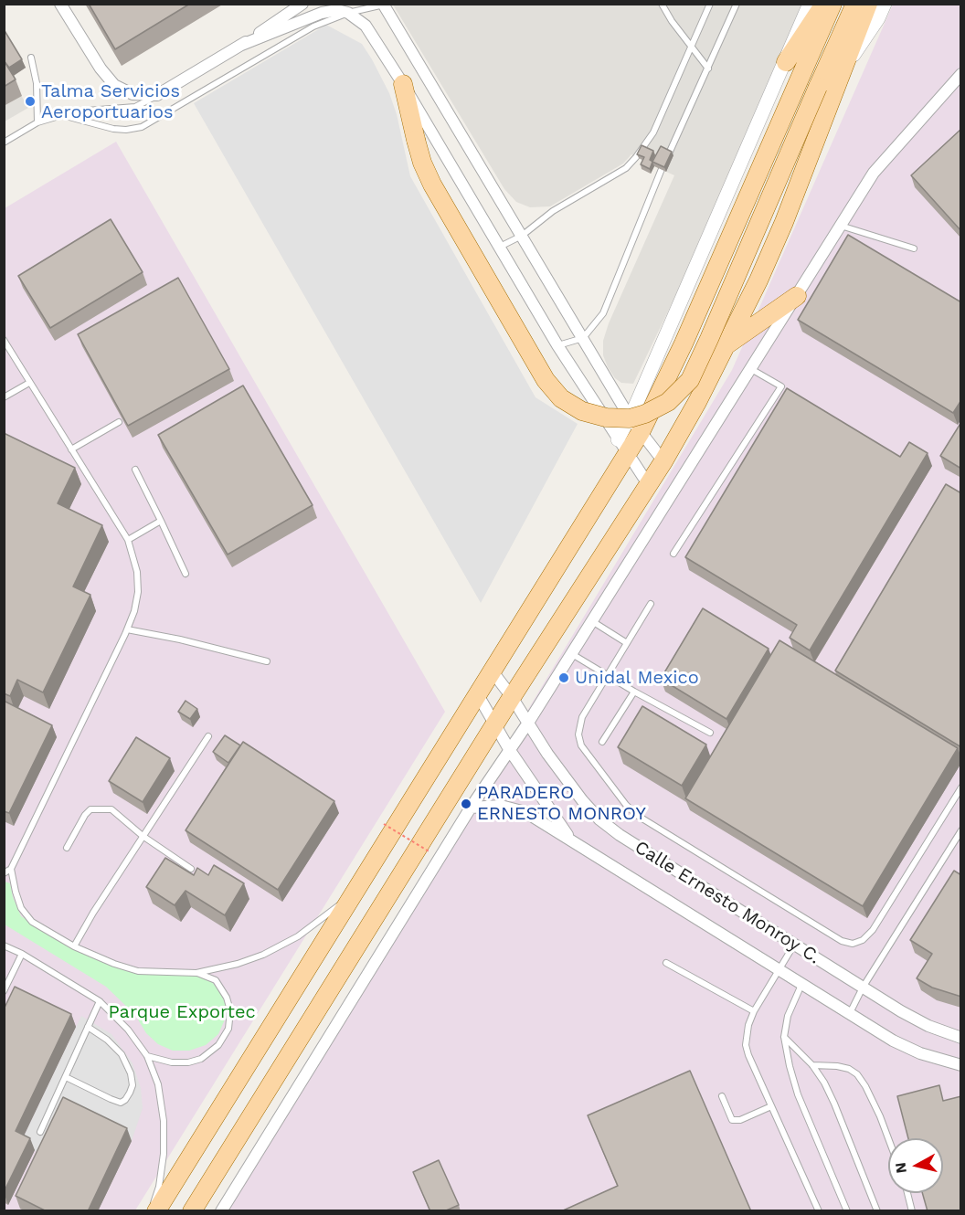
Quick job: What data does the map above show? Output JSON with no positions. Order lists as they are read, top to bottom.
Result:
{
  "streets": {
    "street": ["Calle Ernesto Monroy C."]
  },
  "parks": ["Parque Exportec"],
  "places": ["Talma Servicios Aeroportuarios", "Unidal Mexico", "PARADERO ERNESTO MONROY"],
  "north": "left"
}
